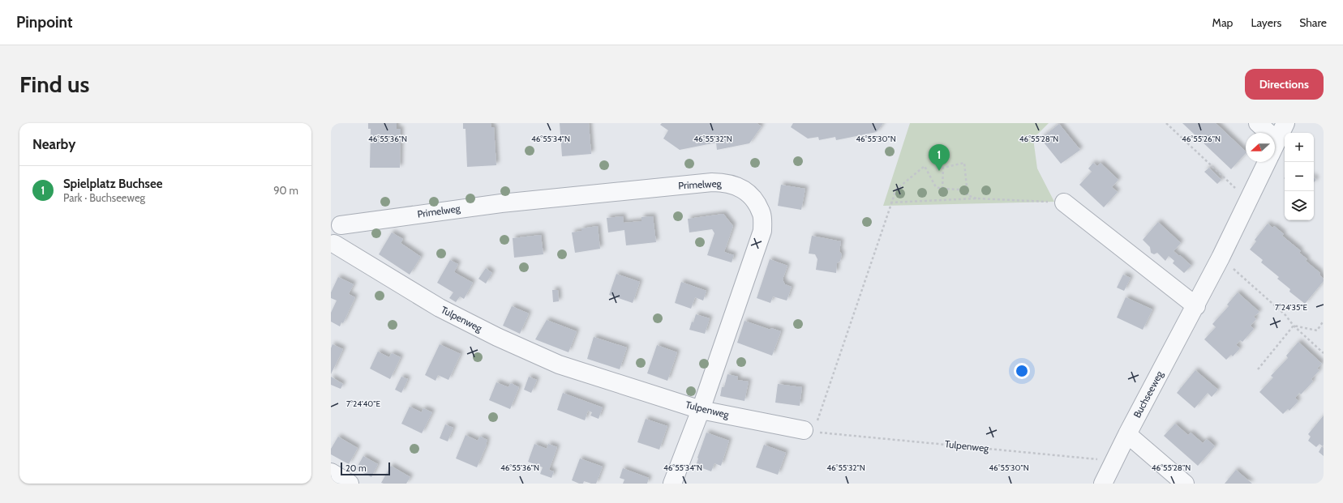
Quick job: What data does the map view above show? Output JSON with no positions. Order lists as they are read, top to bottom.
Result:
{
  "streets": {
    "street": ["Primelweg", "Tulpenweg", "Buchseeweg"]
  },
  "crossings": [
    ["Primelweg", "Tulpenweg"],
    ["Tulpenweg", "Buchseeweg"]
  ],
  "scale_bar": "20 m",
  "north": "left",
  "page": {
    "header": "Pinpoint",
    "nav": ["Map", "Layers", "Share"],
    "buttons": "Directions",
    "title": "Find us",
    "heading": "Nearby",
    "map_buttons": ["+", "−"],
    "pins": "1",
    "list": [
      {
        "mark": "1",
        "name": "Spielplatz Buchsee",
        "note": "Park · Buchseeweg",
        "value": "90 m"
      }
    ],
    "scale": "20 m"
  },
  "coordinates": [
    "46°55'36\"N",
    "46°55'34\"N",
    "46°55'32\"N",
    "46°55'30\"N",
    "46°55'26\"N",
    "46°55'28\"N",
    "7°24'35\"E",
    "7°24'40\"E"
  ]
}
